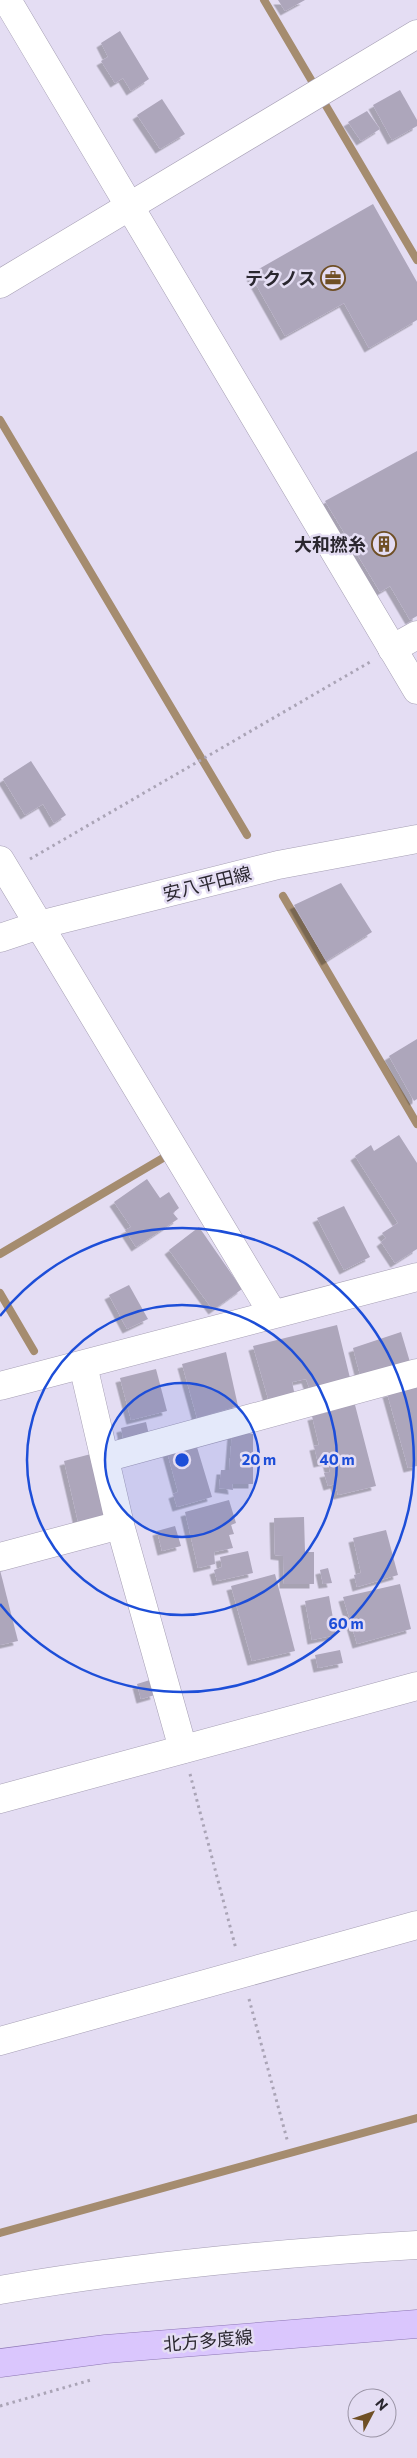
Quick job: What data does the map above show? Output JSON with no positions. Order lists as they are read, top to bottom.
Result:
{
  "streets": {
    "main road": ["北方多度線"],
    "street": ["安八平田線"]
  },
  "places": {
    "office": ["テクノス"],
    "building": ["大和撚糸"]
  },
  "north": "top right",
  "rings": ["20 m", "40 m", "60 m"]
}
